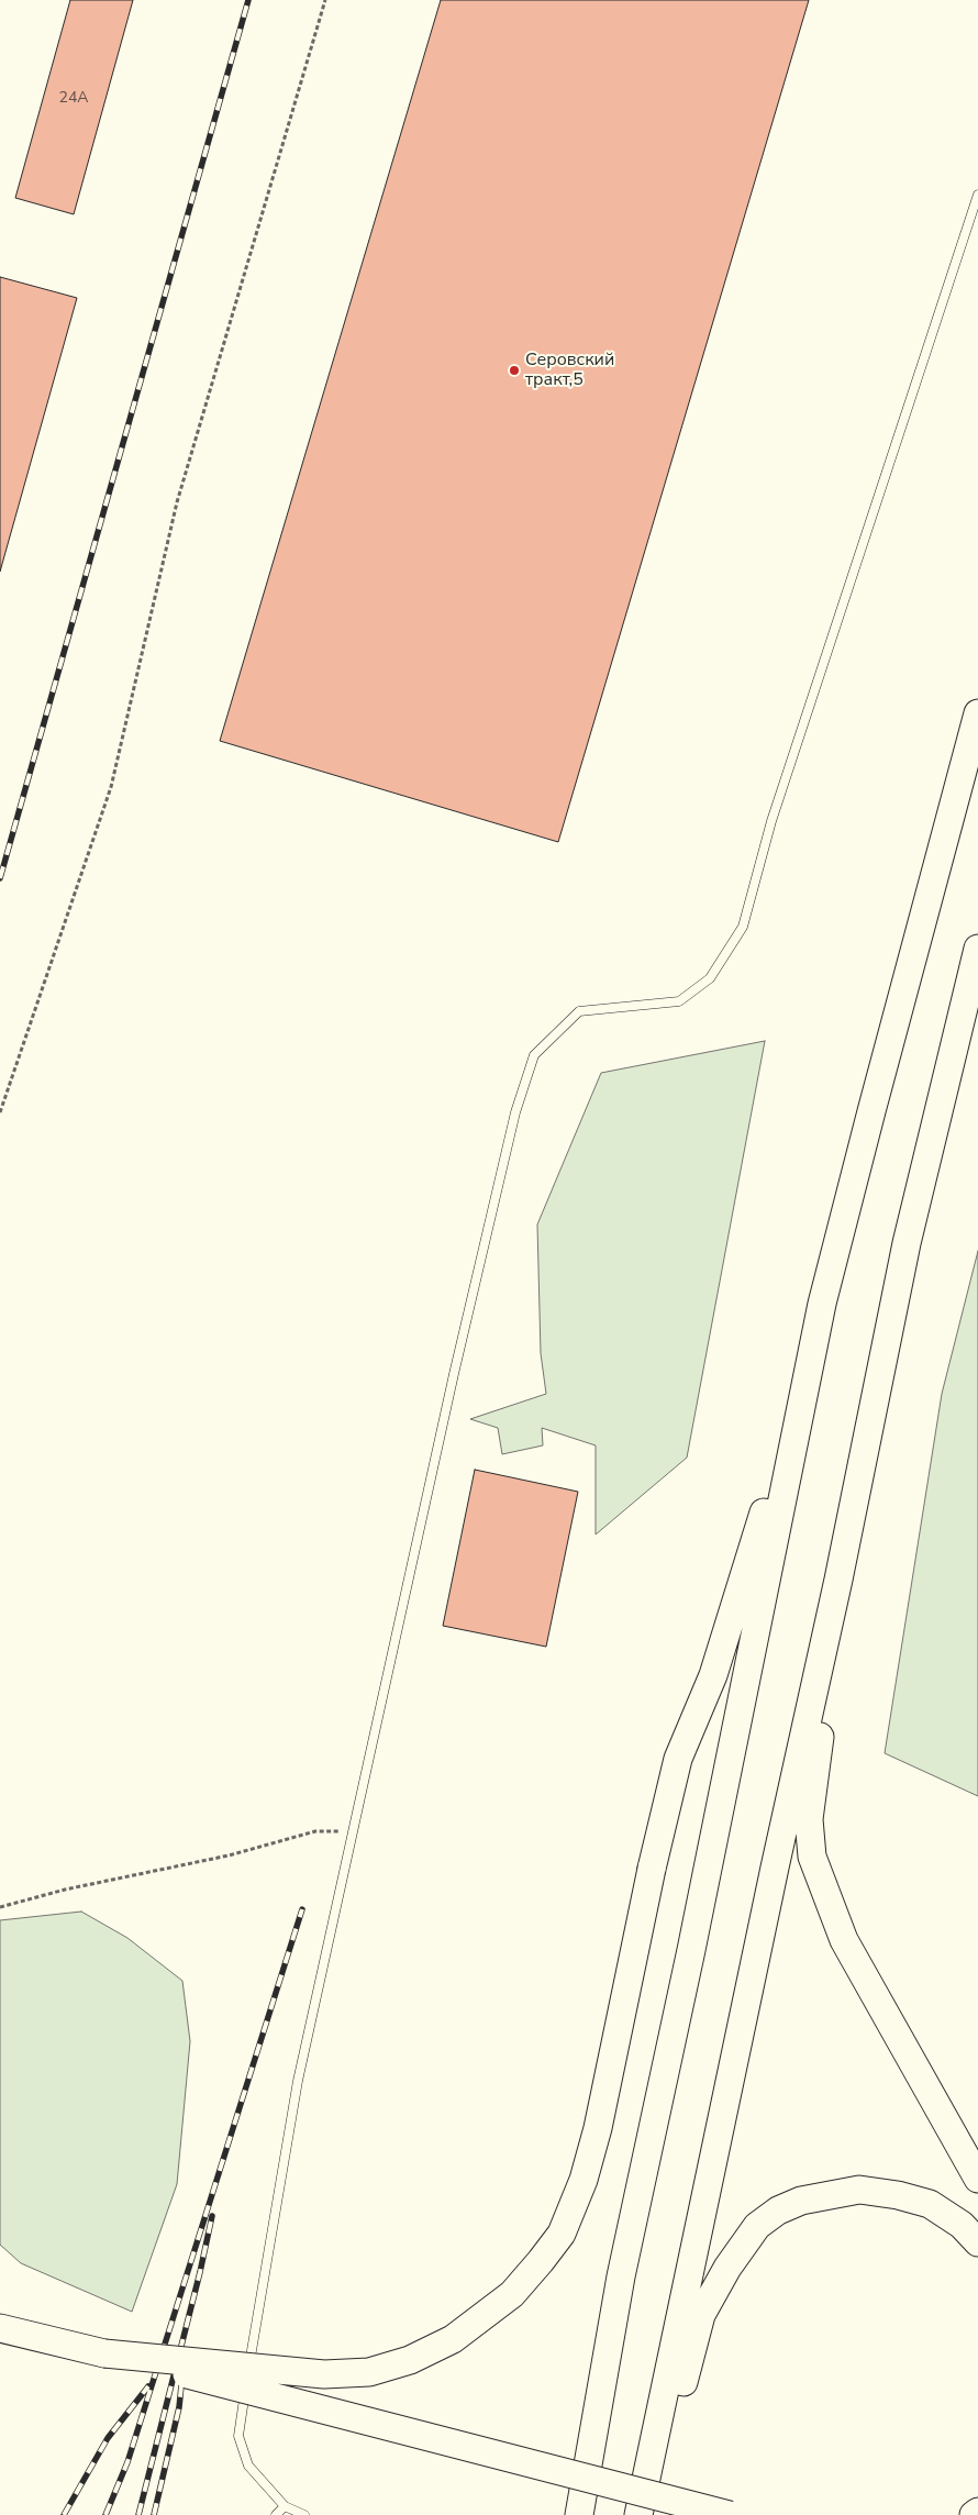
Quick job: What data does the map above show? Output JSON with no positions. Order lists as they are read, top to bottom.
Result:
{
  "places": ["Серовский тракт,5"],
  "house_numbers": ["24А"]
}
